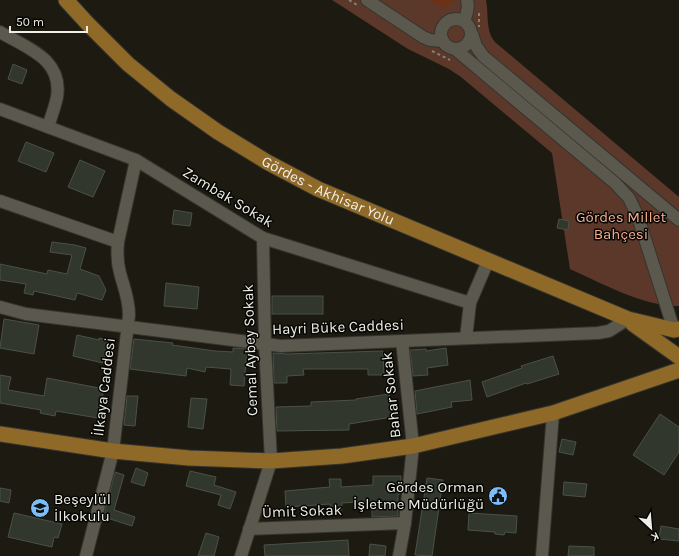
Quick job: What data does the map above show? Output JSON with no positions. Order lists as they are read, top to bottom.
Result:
{
  "streets": {
    "main road": ["Gördes - Akhisar Yolu"],
    "street": [
      "Zambak Sokak",
      "Hayri Büke Caddesi",
      "Cemal Aybey Sokak",
      "İlkaya Caddesi",
      "Bahar Sokak",
      "Ümit Sokak"
    ]
  },
  "crossings": [
    ["Gördes - Akhisar Yolu", "Hayri Büke Caddesi"],
    ["Zambak Sokak", "Cemal Aybey Sokak"],
    ["Zambak Sokak", "İlkaya Caddesi"],
    ["Hayri Büke Caddesi", "Cemal Aybey Sokak"],
    ["Hayri Büke Caddesi", "İlkaya Caddesi"],
    ["Hayri Büke Caddesi", "Bahar Sokak"],
    ["Bahar Sokak", "Ümit Sokak"]
  ],
  "parks": ["Gördes Millet Bahçesi"],
  "places": {
    "public building": ["Gördes Orman İşletme Müdürlüğü"],
    "school or university": ["Beşeylül İlkokulu"]
  },
  "scale_bar": "50 m",
  "north": "bottom right"
}
